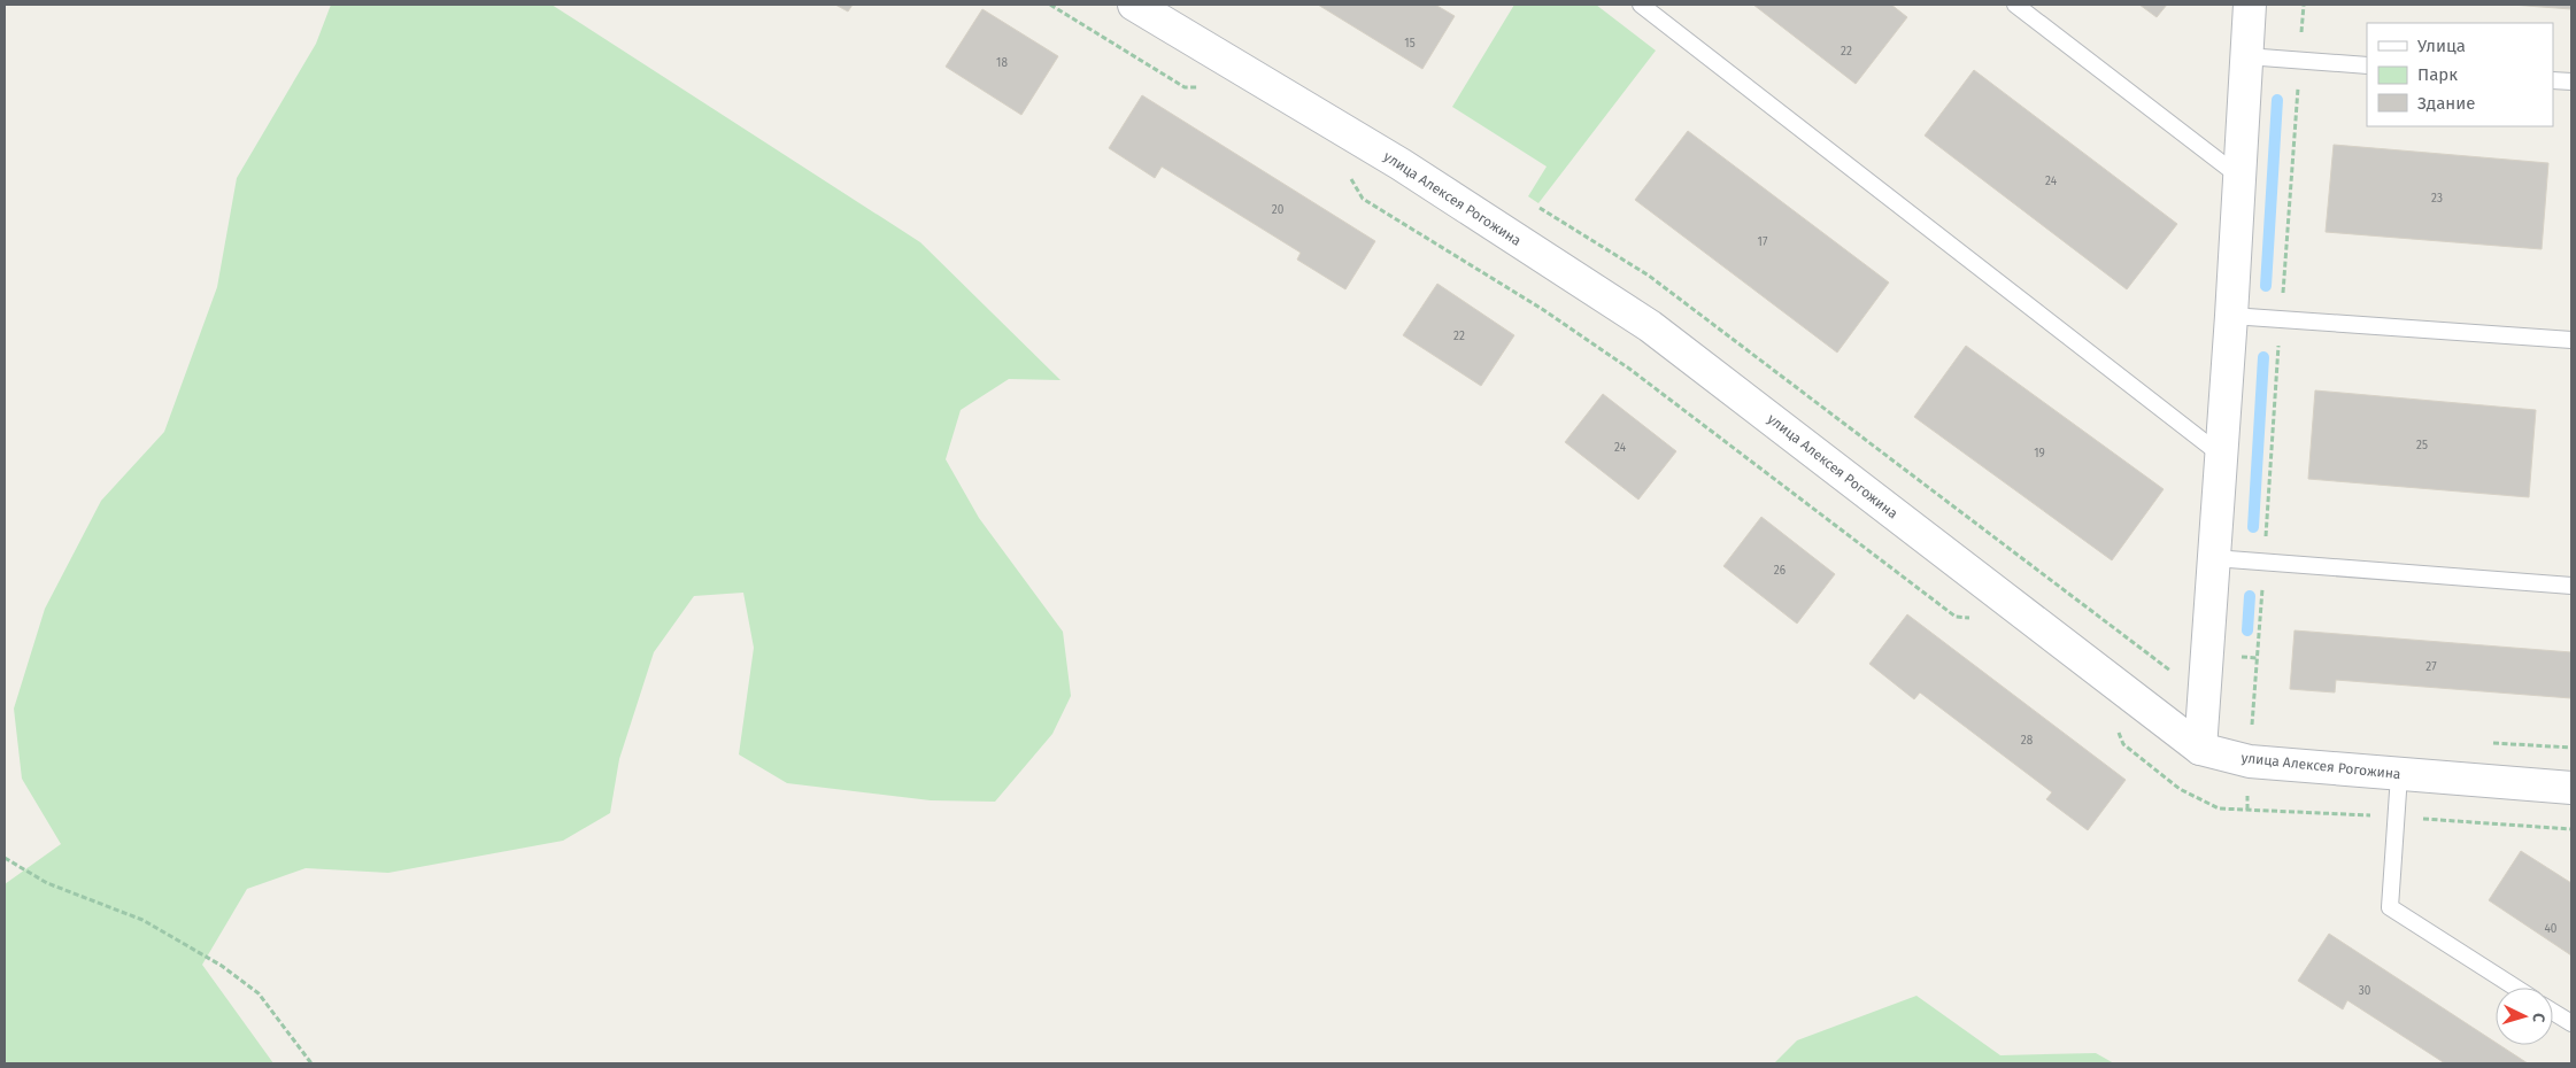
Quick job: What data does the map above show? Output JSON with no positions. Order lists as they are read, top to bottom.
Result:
{
  "streets": {
    "street": ["улица Алексея Рогожина"]
  },
  "house_numbers": [
    "15",
    "22",
    "18",
    "24",
    "23",
    "20",
    "17",
    "22",
    "25",
    "24",
    "19",
    "26",
    "27",
    "28",
    "40",
    "30"
  ],
  "legend": ["Улица", "Парк", "Здание"],
  "north": "right"
}
